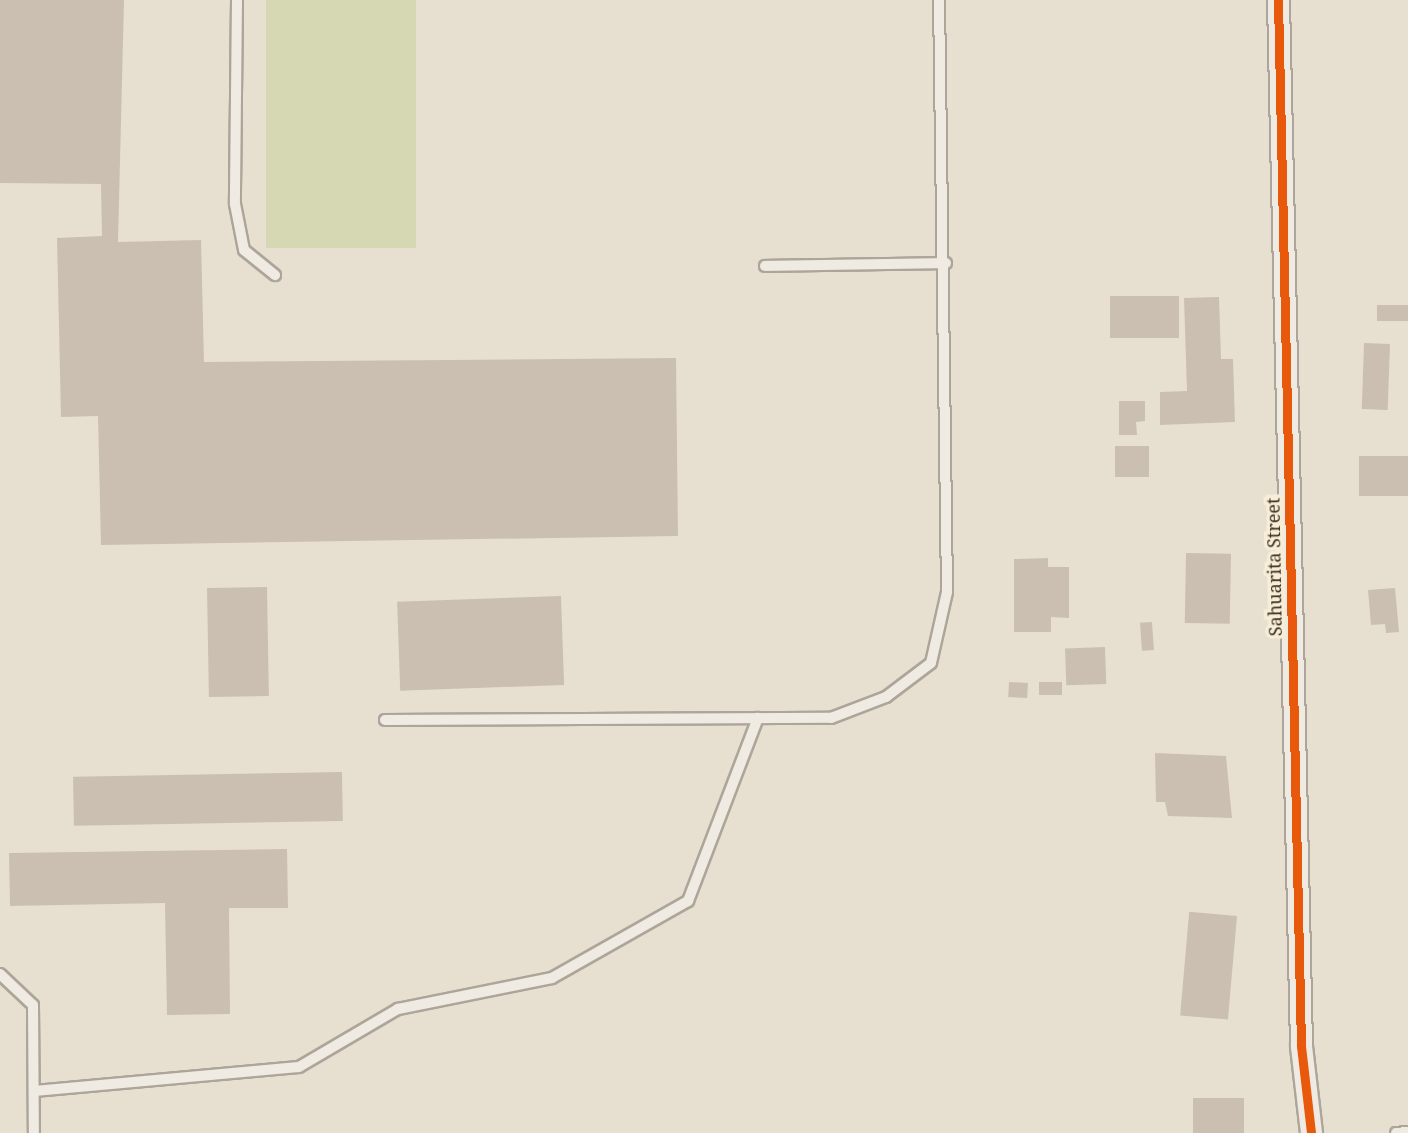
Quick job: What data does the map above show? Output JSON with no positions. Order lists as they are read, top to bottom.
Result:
{
  "streets": {
    "street": ["Sahuarita Street"]
  }
}
